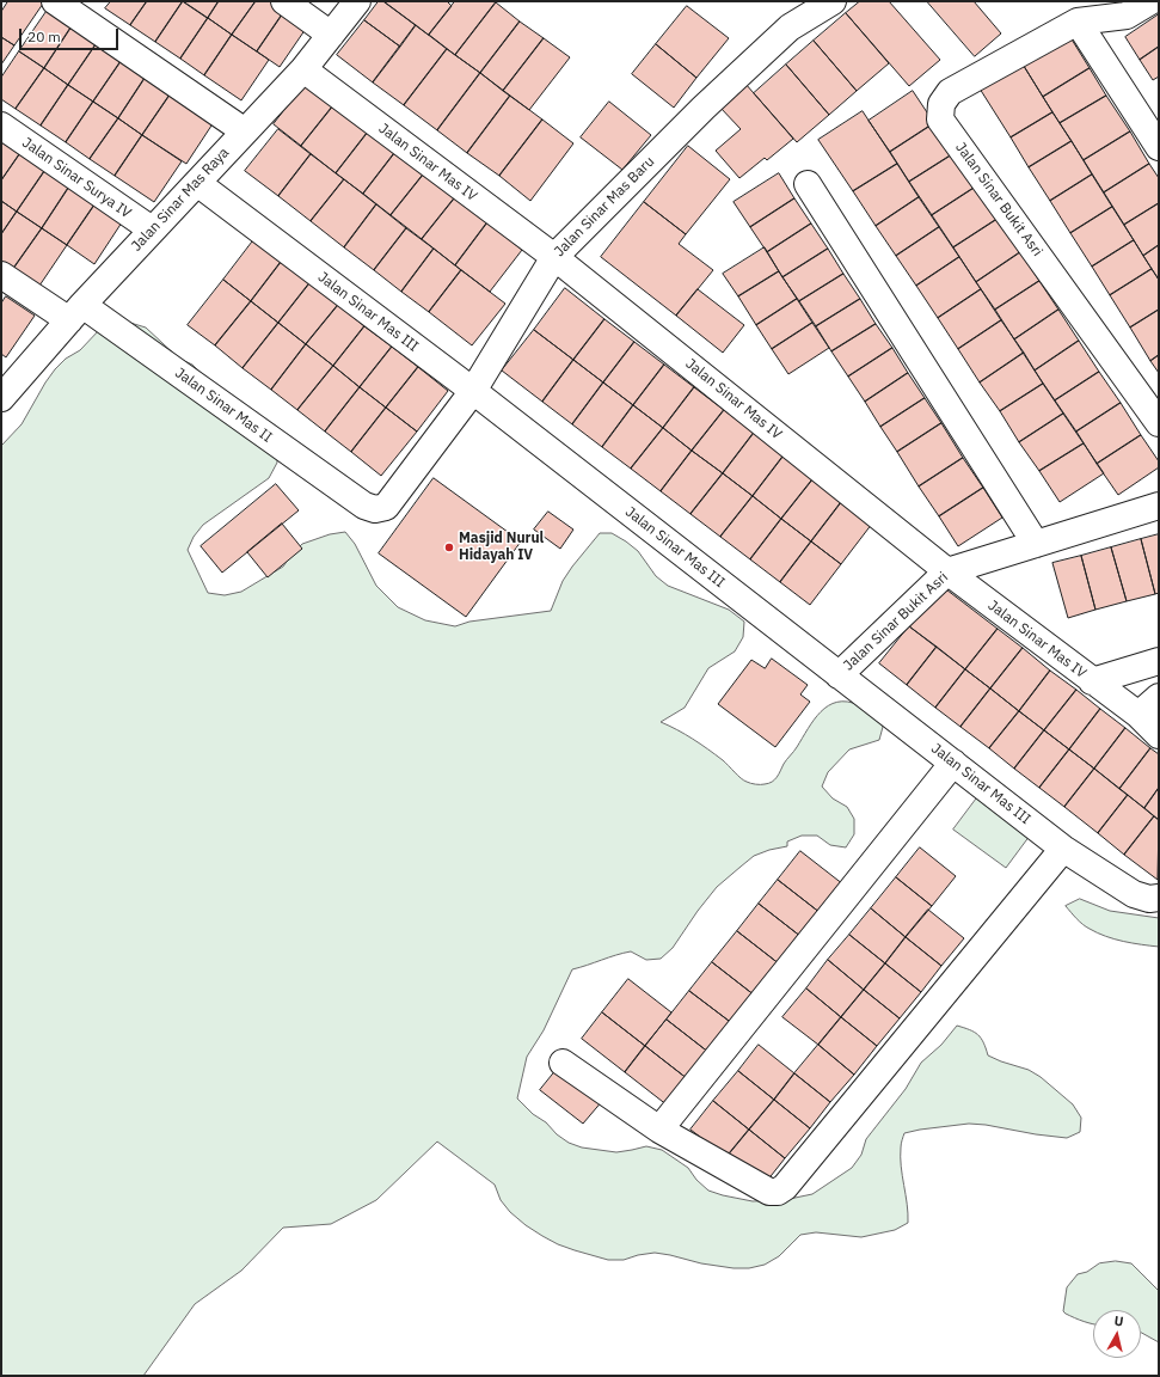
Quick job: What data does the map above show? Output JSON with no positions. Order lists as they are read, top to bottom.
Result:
{
  "streets": {
    "street": [
      "Jalan Sinar Mas IV",
      "Jalan Sinar Surya IV",
      "Jalan Sinar Mas Raya",
      "Jalan Sinar Bukit Asri",
      "Jalan Sinar Mas Baru",
      "Jalan Sinar Mas III",
      "Jalan Sinar Mas II"
    ]
  },
  "crossings": [
    ["Jalan Sinar Mas IV", "Jalan Sinar Mas Raya"],
    ["Jalan Sinar Mas IV", "Jalan Sinar Bukit Asri"],
    ["Jalan Sinar Mas IV", "Jalan Sinar Mas Baru"],
    ["Jalan Sinar Surya IV", "Jalan Sinar Mas Raya"],
    ["Jalan Sinar Mas Raya", "Jalan Sinar Mas III"],
    ["Jalan Sinar Mas Raya", "Jalan Sinar Mas II"],
    ["Jalan Sinar Bukit Asri", "Jalan Sinar Mas III"],
    ["Jalan Sinar Mas Baru", "Jalan Sinar Mas III"],
    ["Jalan Sinar Mas Baru", "Jalan Sinar Mas II"]
  ],
  "places": ["Masjid Nurul Hidayah IV"],
  "scale_bar": "20 m",
  "north": "top"
}
